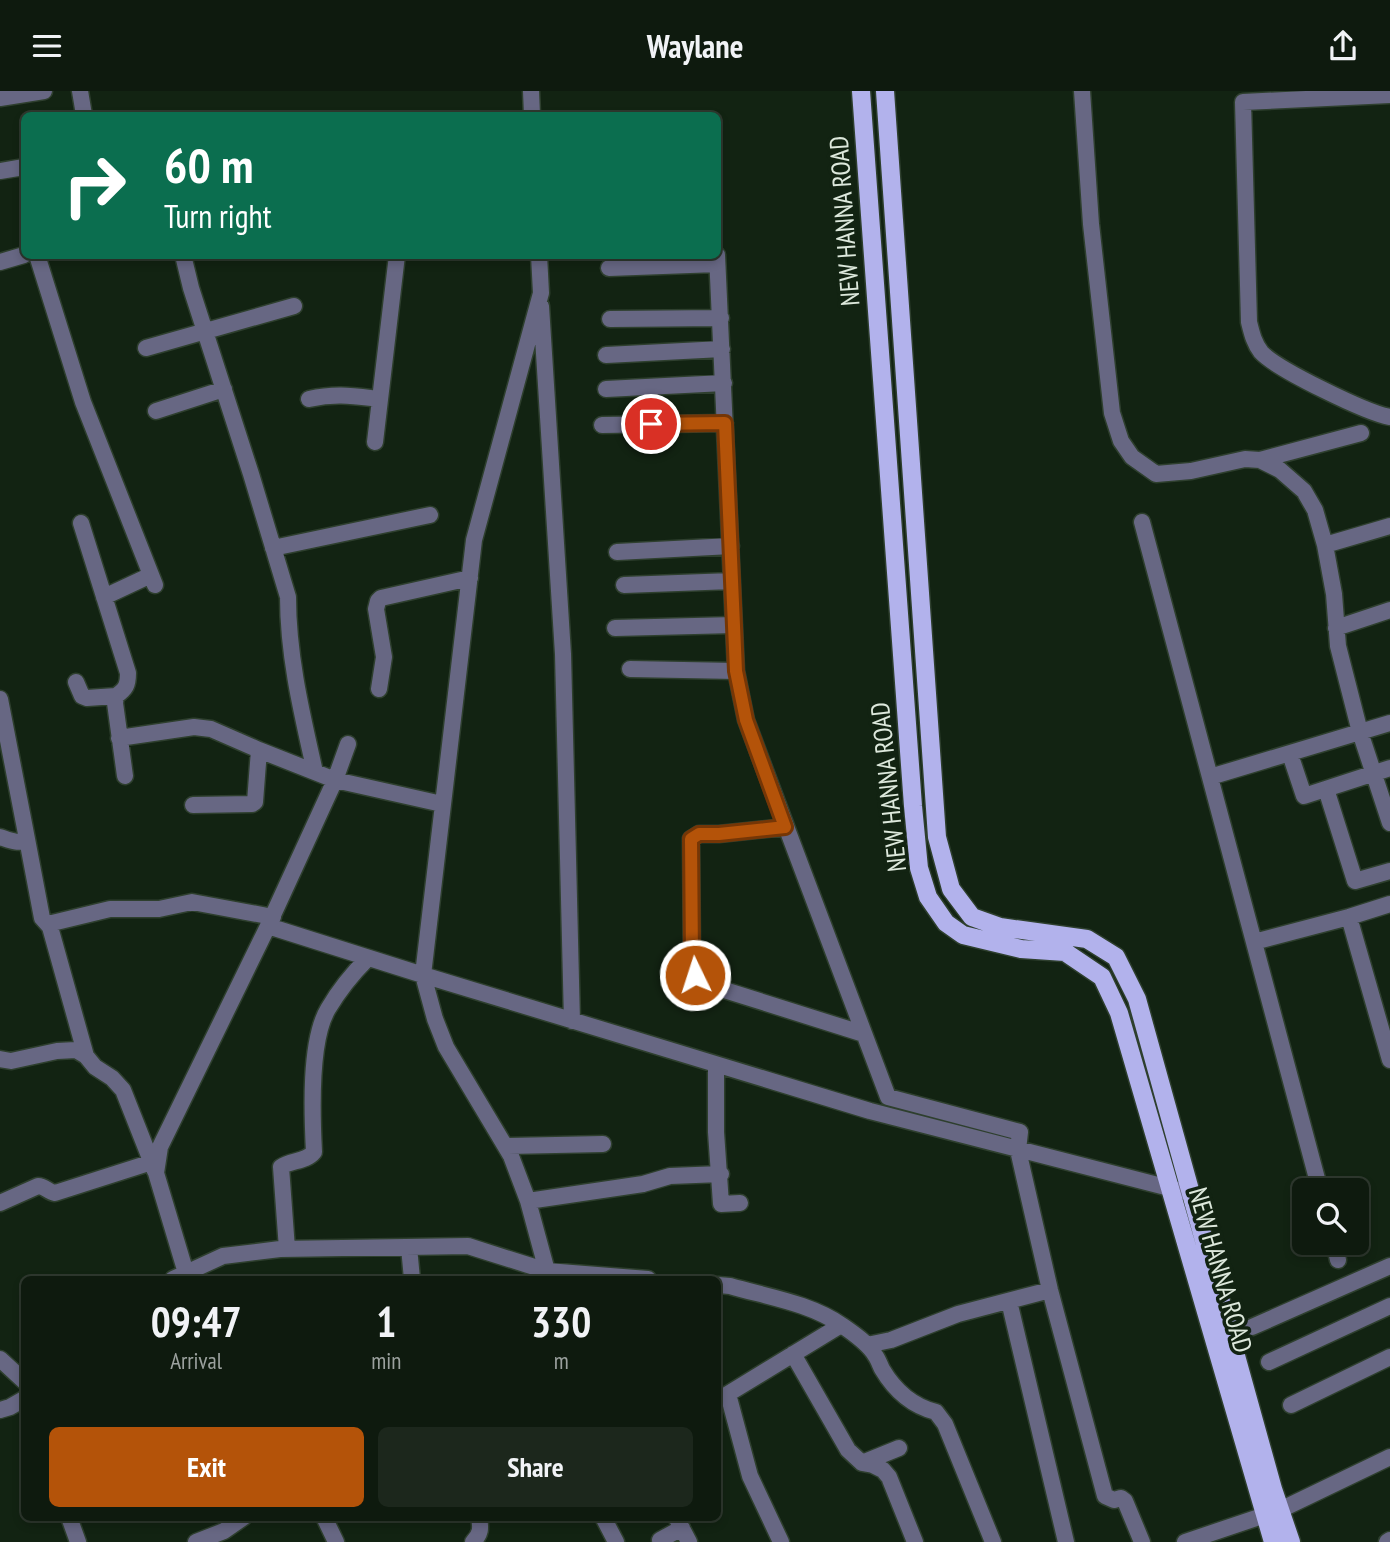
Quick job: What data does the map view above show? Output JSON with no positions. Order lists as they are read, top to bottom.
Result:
{
  "streets": {
    "main road": ["NEW HANNA ROAD"]
  },
  "page": {
    "header": "Waylane",
    "turn": ["60 m", "Turn right"],
    "eta": [
      "09:47",
      "Arrival",
      "1",
      "min",
      "330",
      "m"
    ],
    "buttons": ["Exit", "Share"]
  }
}
